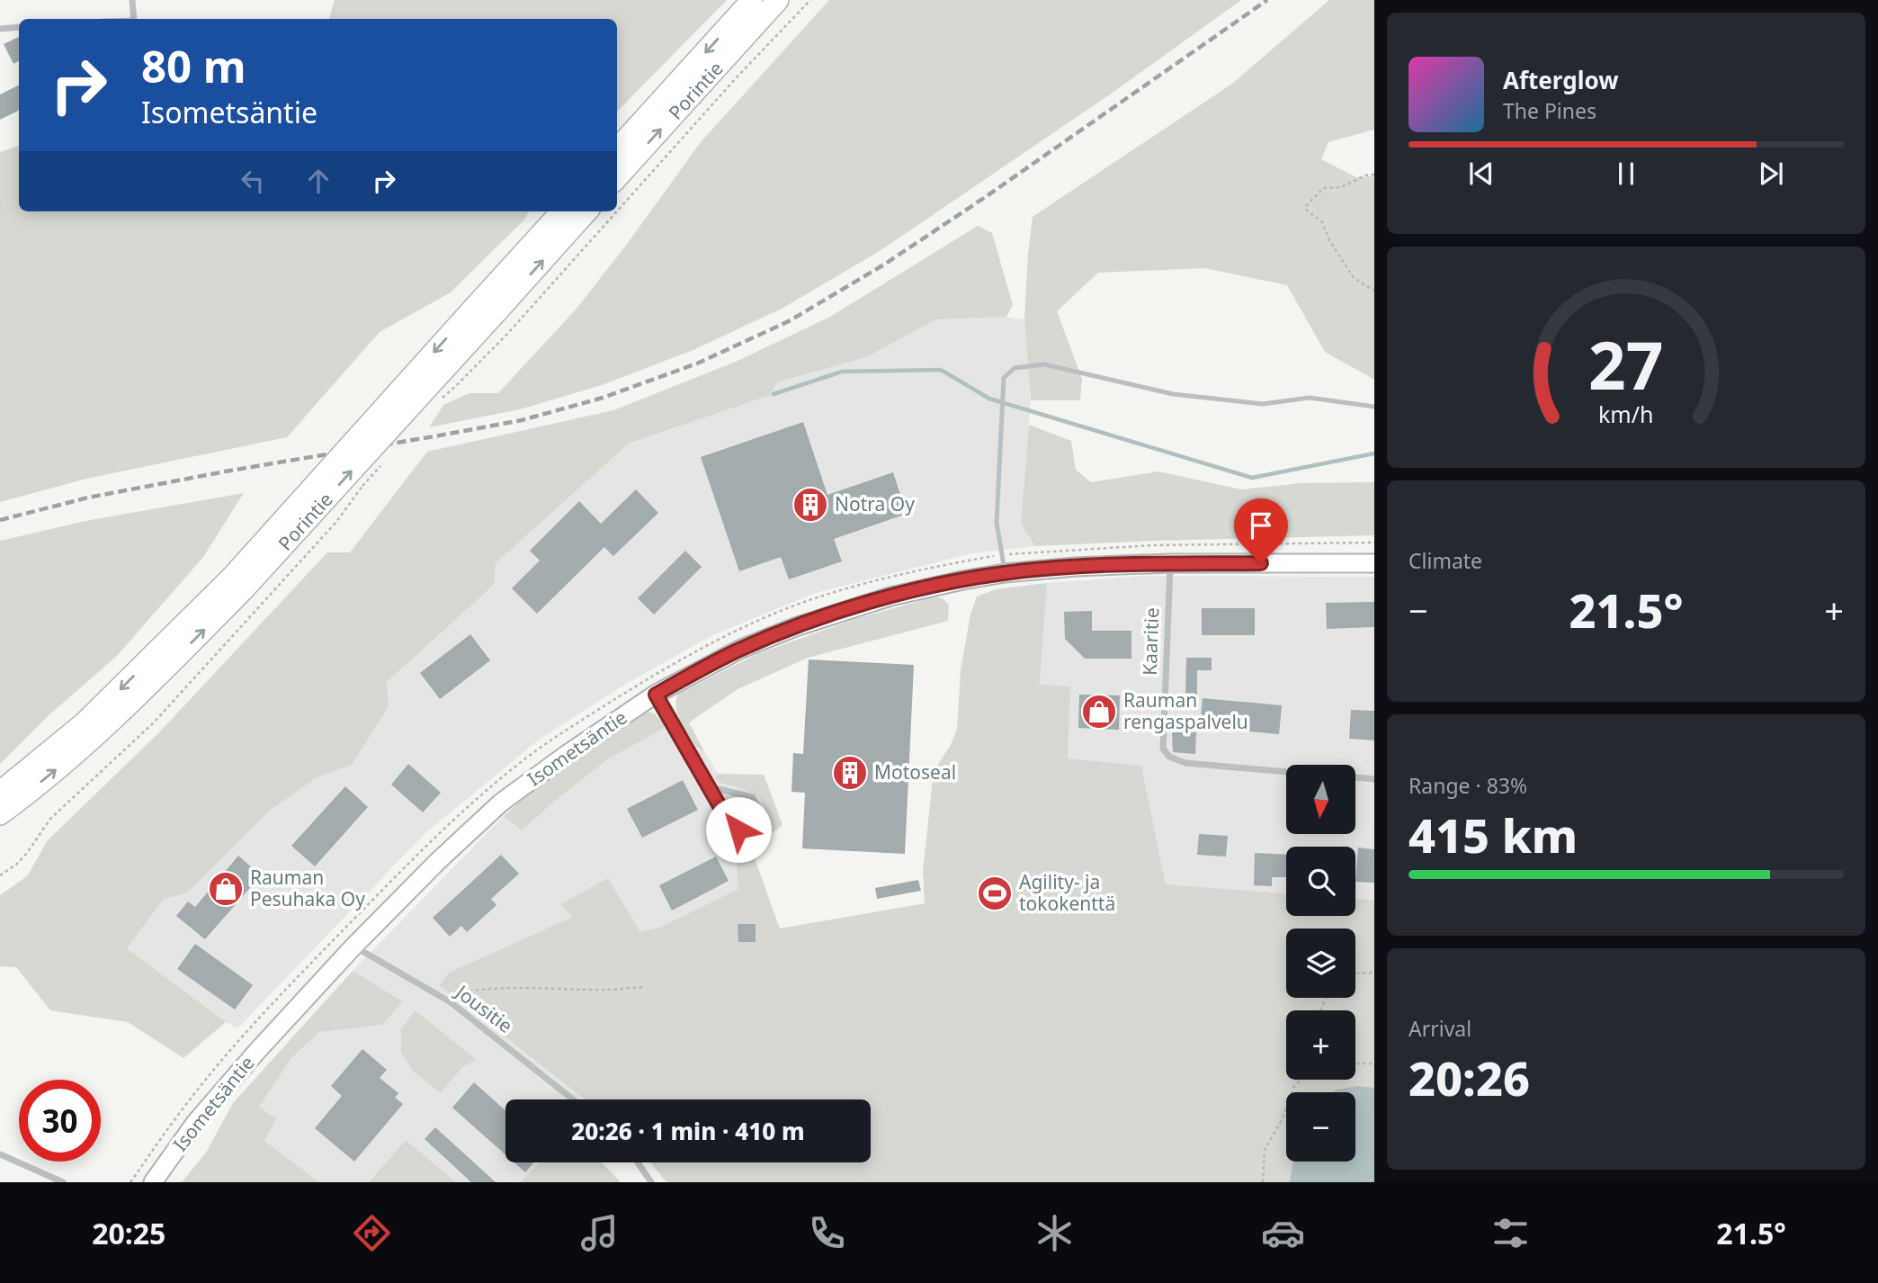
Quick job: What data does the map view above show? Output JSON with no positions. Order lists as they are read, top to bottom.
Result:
{
  "streets": {
    "highway": ["Porintie"],
    "main road": ["Isometsäntie"],
    "street": ["Kaaritie", "Jousitie"]
  },
  "crossings": [
    ["Kaaritie", "Isometsäntie"],
    ["Isometsäntie", "Jousitie"]
  ],
  "places": {
    "building": ["Notra Oy", "Motoseal"],
    "shop": ["Rauman rengaspalvelu", "Rauman Pesuhaka Oy"],
    "sports": ["Agility- ja tokokenttä"]
  },
  "north": "bottom",
  "page": {
    "turn": ["80 m", "Isometsäntie"],
    "song": ["Afterglow", "The Pines"],
    "tile": [
      "Climate",
      ["Range · 83%", "415 km"],
      ["Arrival", "20:26"]
    ],
    "heat": ["−", "21.5°", "+"],
    "map_buttons": ["+", "−"],
    "limit": "30",
    "trip": "20:26 · 1 min · 410 m",
    "tabs": ["20:25", "21.5°"],
    "gauge": ["27", "km/h"]
  }
}
